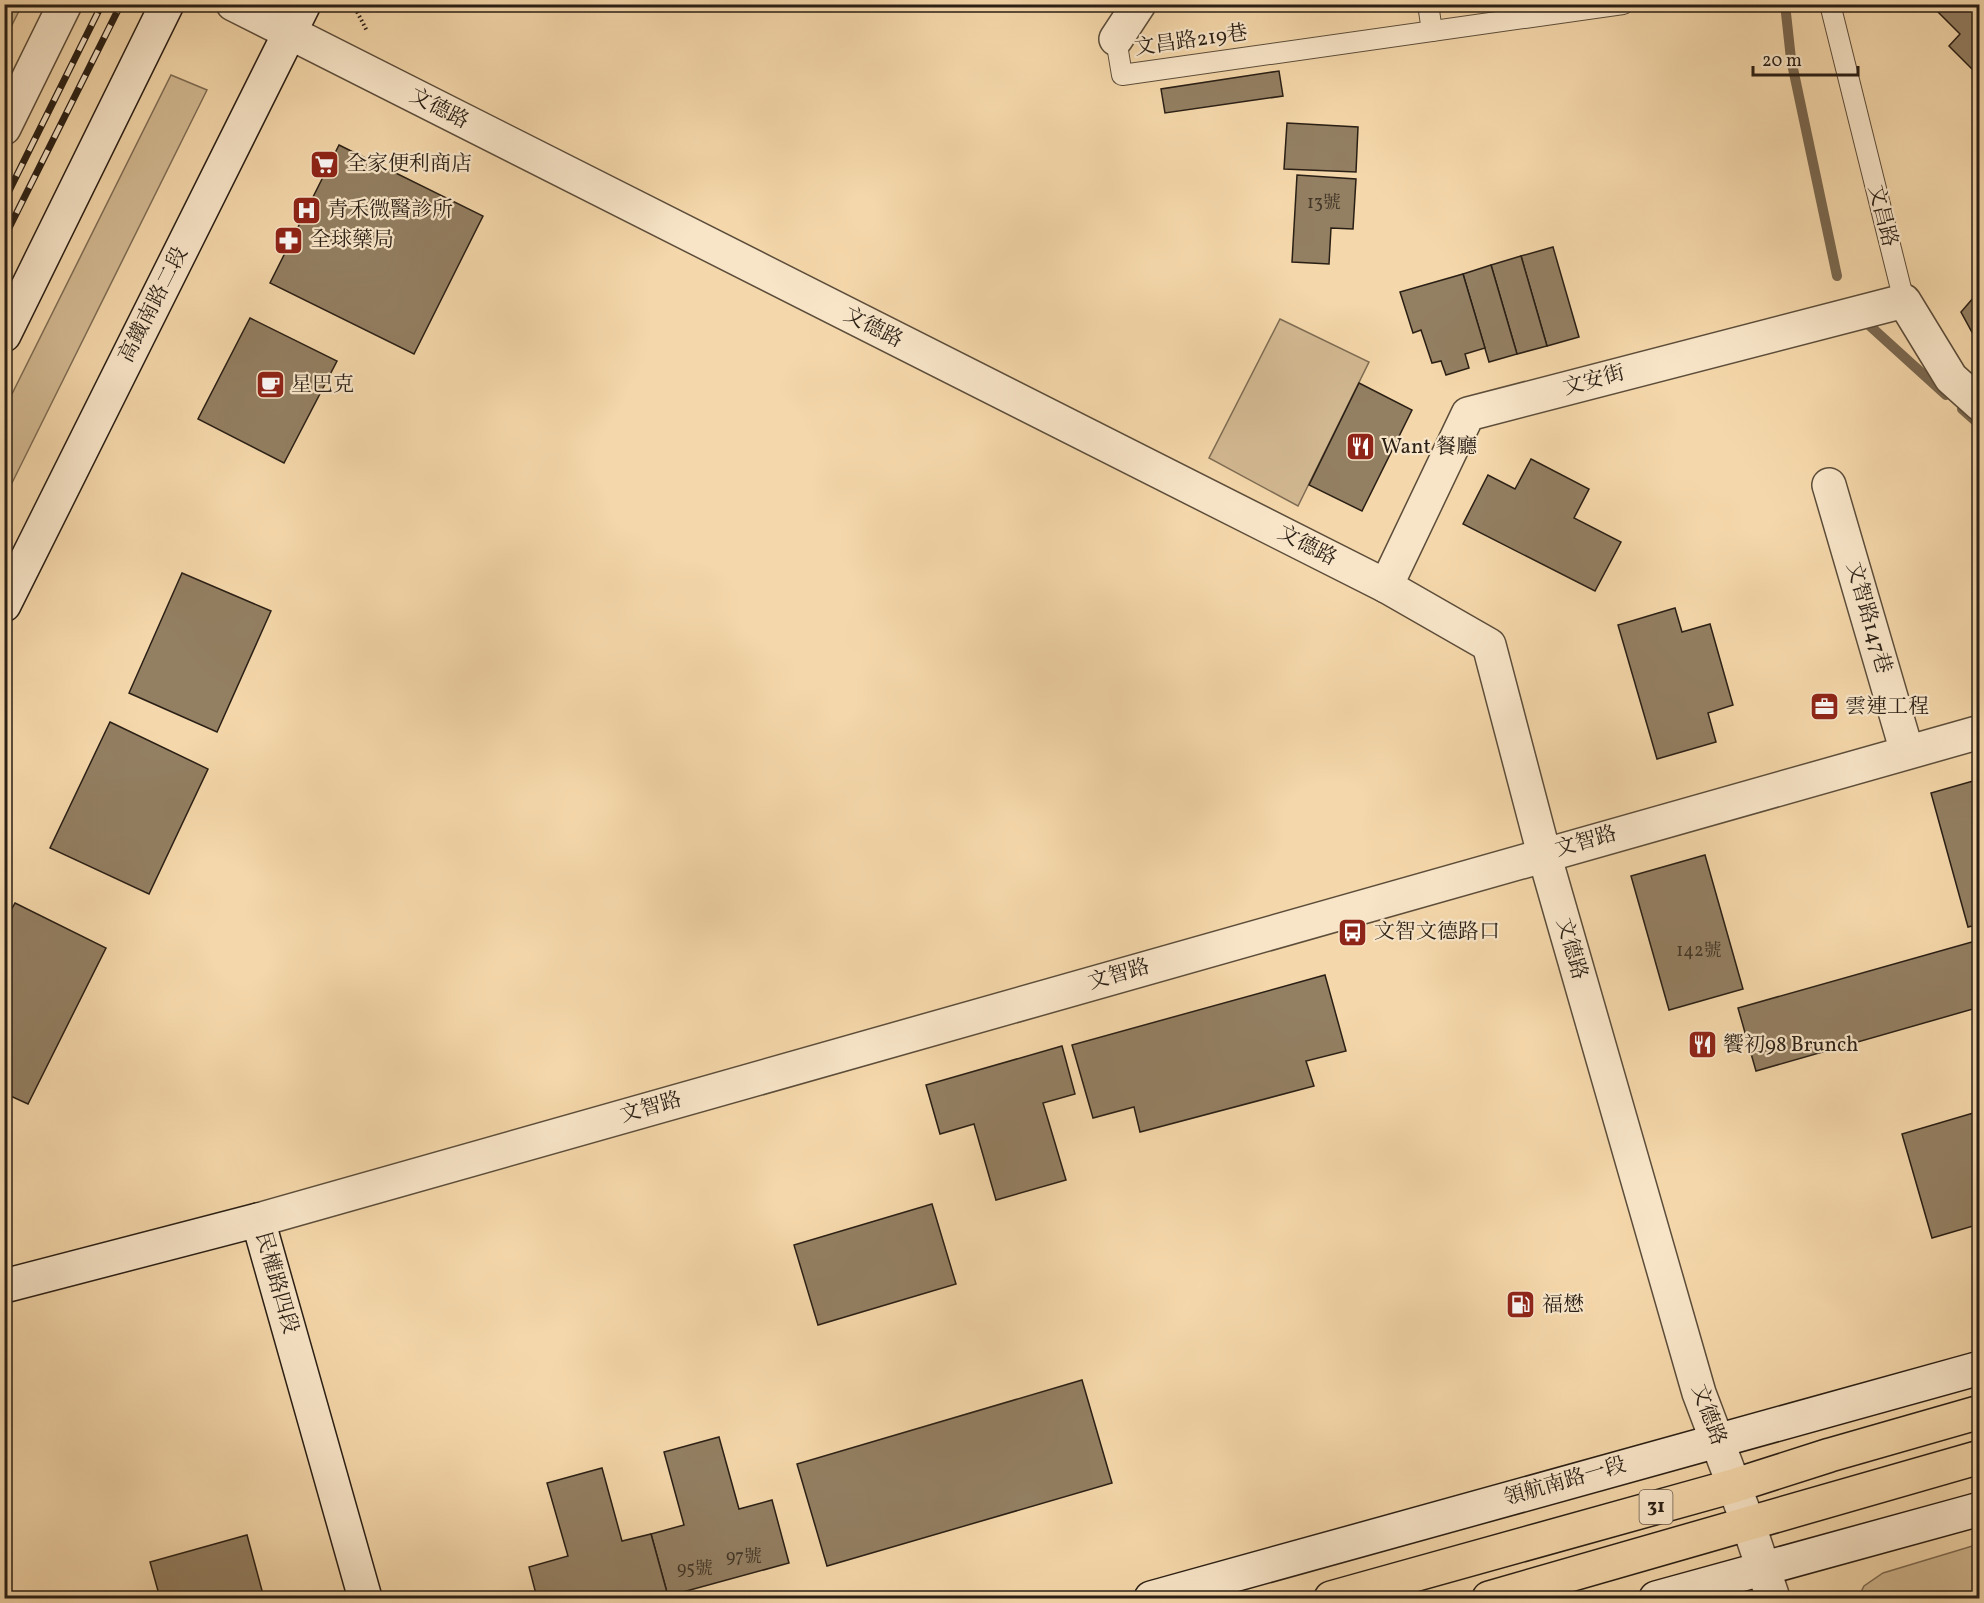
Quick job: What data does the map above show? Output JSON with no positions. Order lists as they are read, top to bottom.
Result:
{
  "streets": {
    "main road": ["31"],
    "street": [
      "文德路",
      "文昌路",
      "高鐵南路二段",
      "文安街",
      "文智路147巷",
      "文智路",
      "民權路四段",
      "領航南路一段"
    ],
    "lane": ["文昌路219巷"]
  },
  "crossings": [
    ["文德路", "高鐵南路二段"],
    ["文德路", "文安街"],
    ["文德路", "文智路"],
    ["文德路", "領航南路一段"],
    ["文德路", "31"],
    ["文昌路", "文安街"],
    ["文智路147巷", "文智路"],
    ["文智路", "民權路四段"]
  ],
  "places": {
    "supermarket": ["全家便利商店"],
    "hospital": ["青禾微醫診所"],
    "pharmacy": ["全球藥局"],
    "cafe": ["星巴克"],
    "restaurant": ["Want 餐廳", "饗初98 Brunch"],
    "office": ["雲連工程"],
    "bus stop": ["文智文德路口"],
    "fuel station": ["福懋"]
  },
  "house_numbers": [
    "13號",
    "142號",
    "97號",
    "95號"
  ],
  "scale_bar": "20 m"
}
